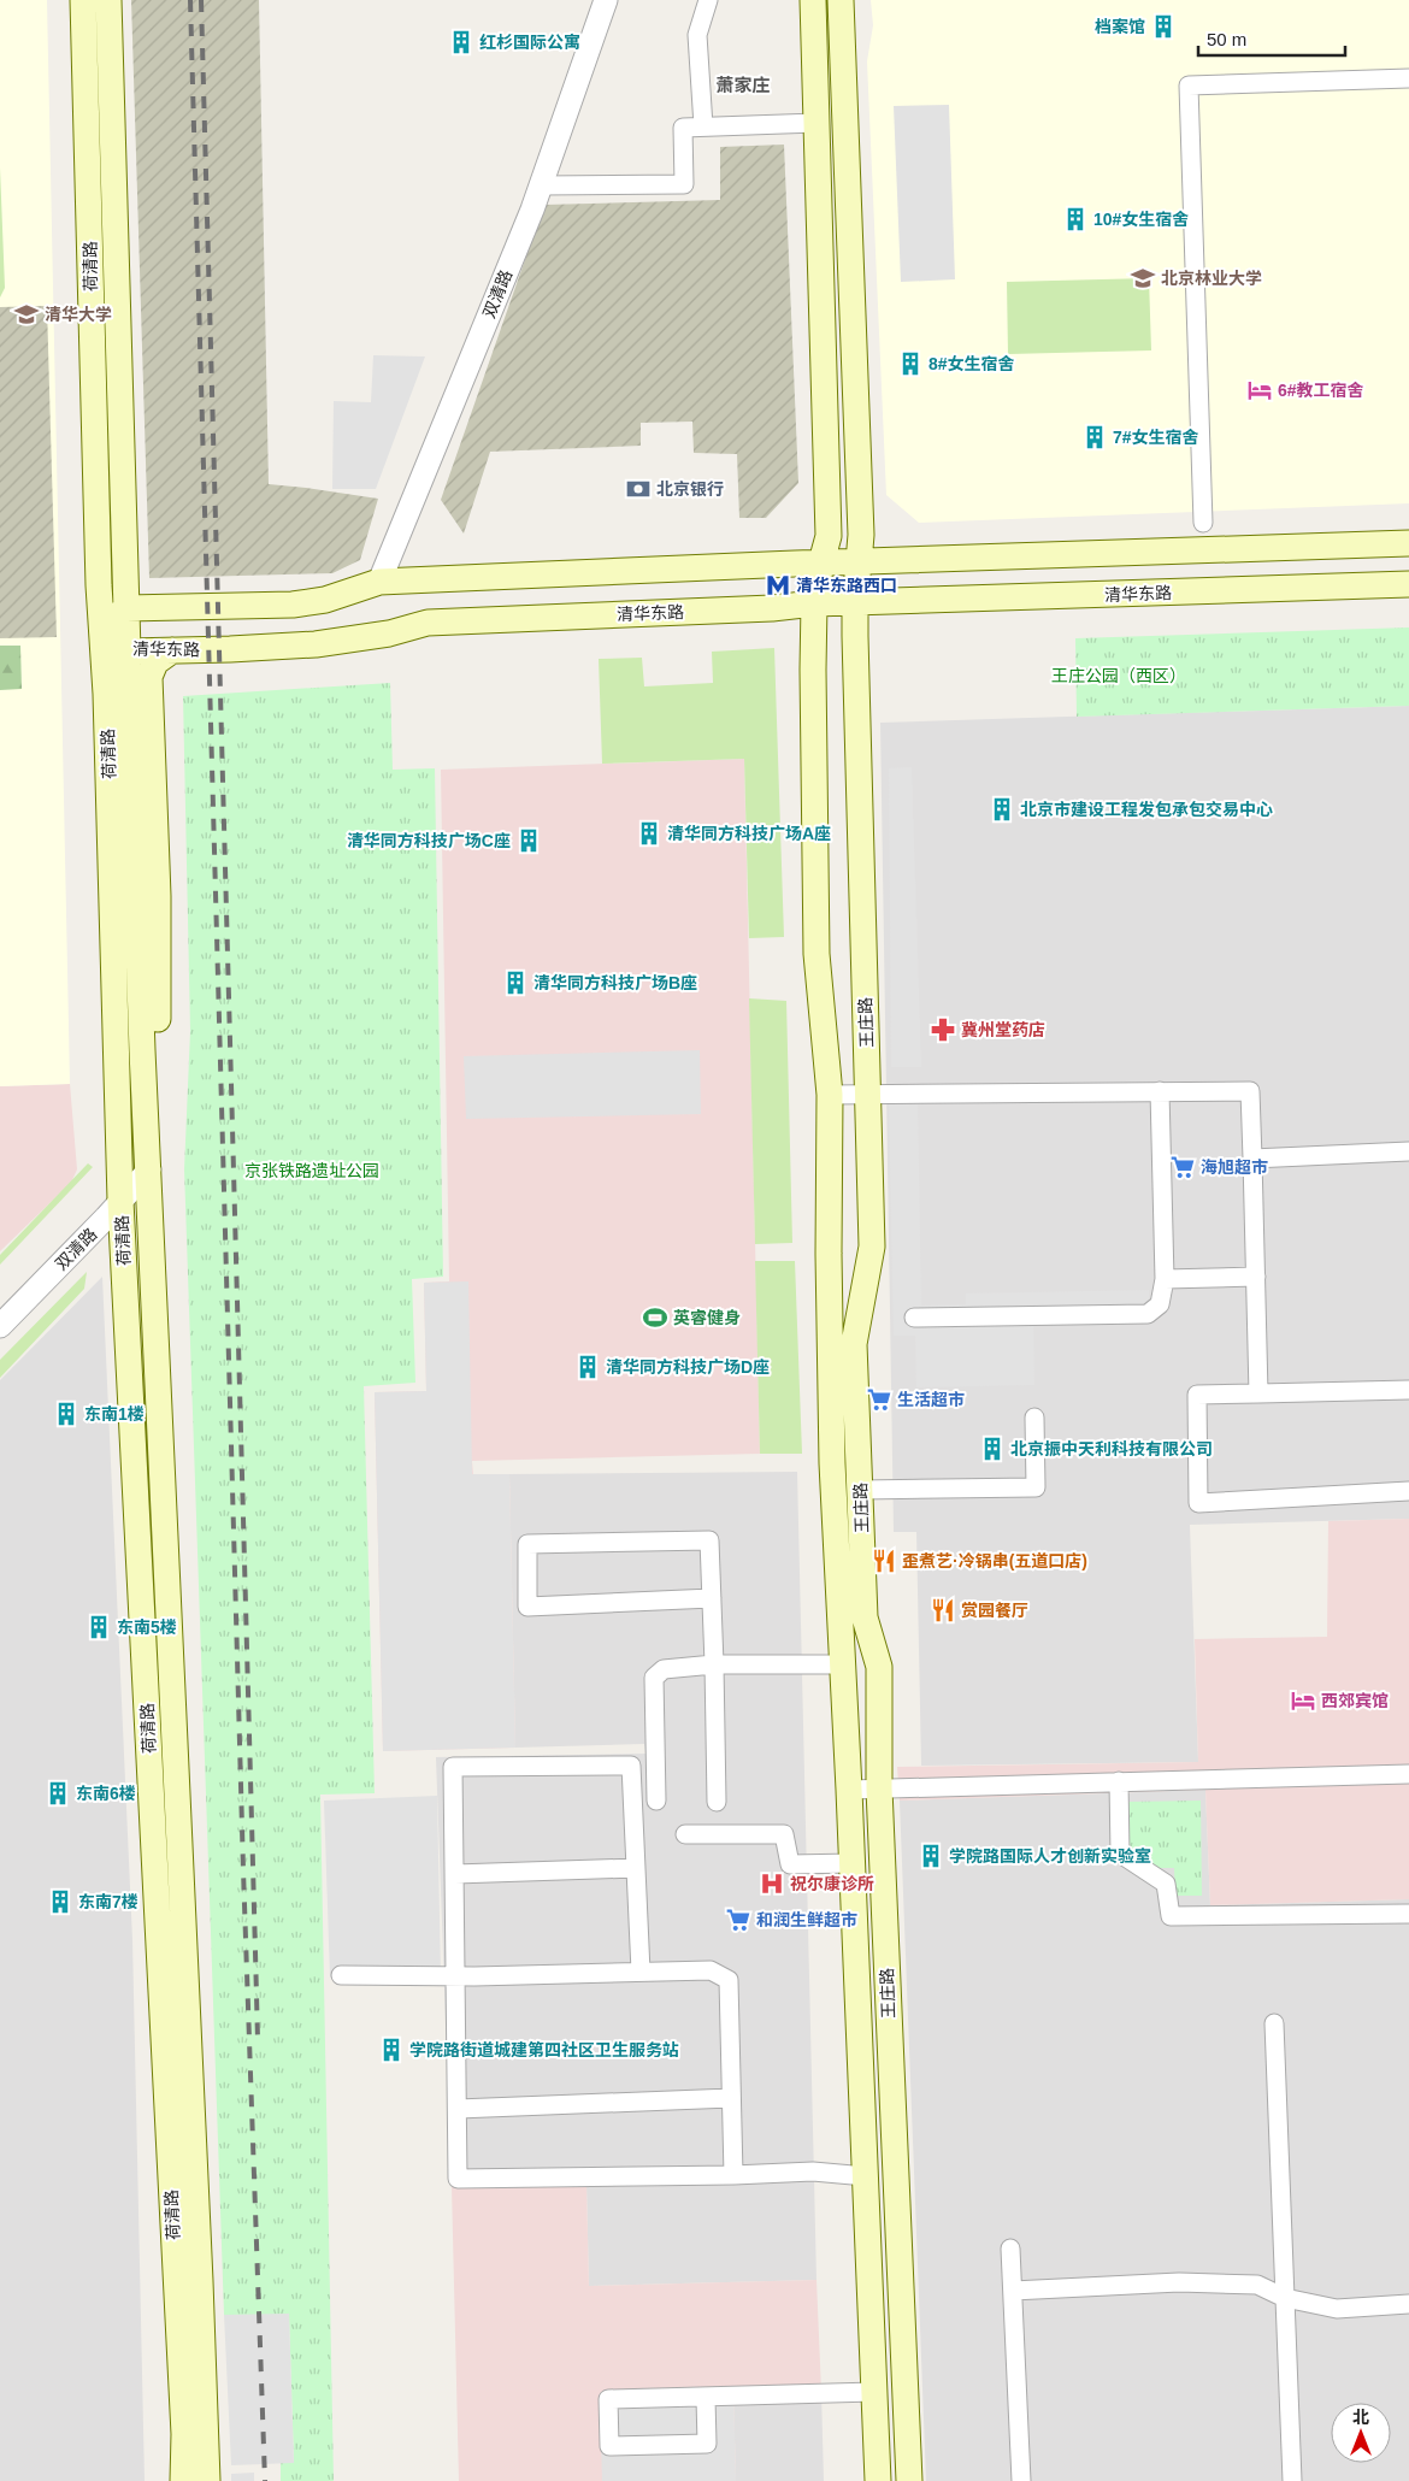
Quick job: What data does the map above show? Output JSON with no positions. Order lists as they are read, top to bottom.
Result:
{
  "streets": {
    "main road": ["荷清路", "清华东路", "王庄路"],
    "street": ["双清路"]
  },
  "crossings": [
    ["荷清路", "双清路"],
    ["荷清路", "清华东路"],
    ["清华东路", "王庄路"]
  ],
  "districts": ["萧家庄"],
  "parks": ["王庄公园（西区）", "京张铁路遗址公园"],
  "places": {
    "building": [
      "档案馆",
      "红杉国际公寓",
      "10#女生宿舍",
      "8#女生宿舍",
      "7#女生宿舍",
      "北京市建设工程发包承包交易中心",
      "清华同方科技广场A座",
      "清华同方科技广场C座",
      "清华同方科技广场B座",
      "清华同方科技广场D座",
      "东南1楼",
      "北京振中天利科技有限公司",
      "东南5楼",
      "东南6楼",
      "学院路国际人才创新实验室",
      "东南7楼",
      "学院路街道城建第四社区卫生服务站"
    ],
    "school or university": ["北京林业大学", "清华大学"],
    "hotel": ["6#教工宿舍", "西郊宾馆"],
    "bank": ["北京银行"],
    "metro station": ["清华东路西口"],
    "pharmacy": ["冀州堂药店"],
    "supermarket": ["海旭超市", "生活超市", "和润生鲜超市"],
    "sports": ["英睿健身"],
    "restaurant": ["歪煮艺·冷锅串(五道口店)", "赏园餐厅"],
    "hospital": ["祝尔康诊所"]
  },
  "scale_bar": "50 m",
  "north": "top"
}
